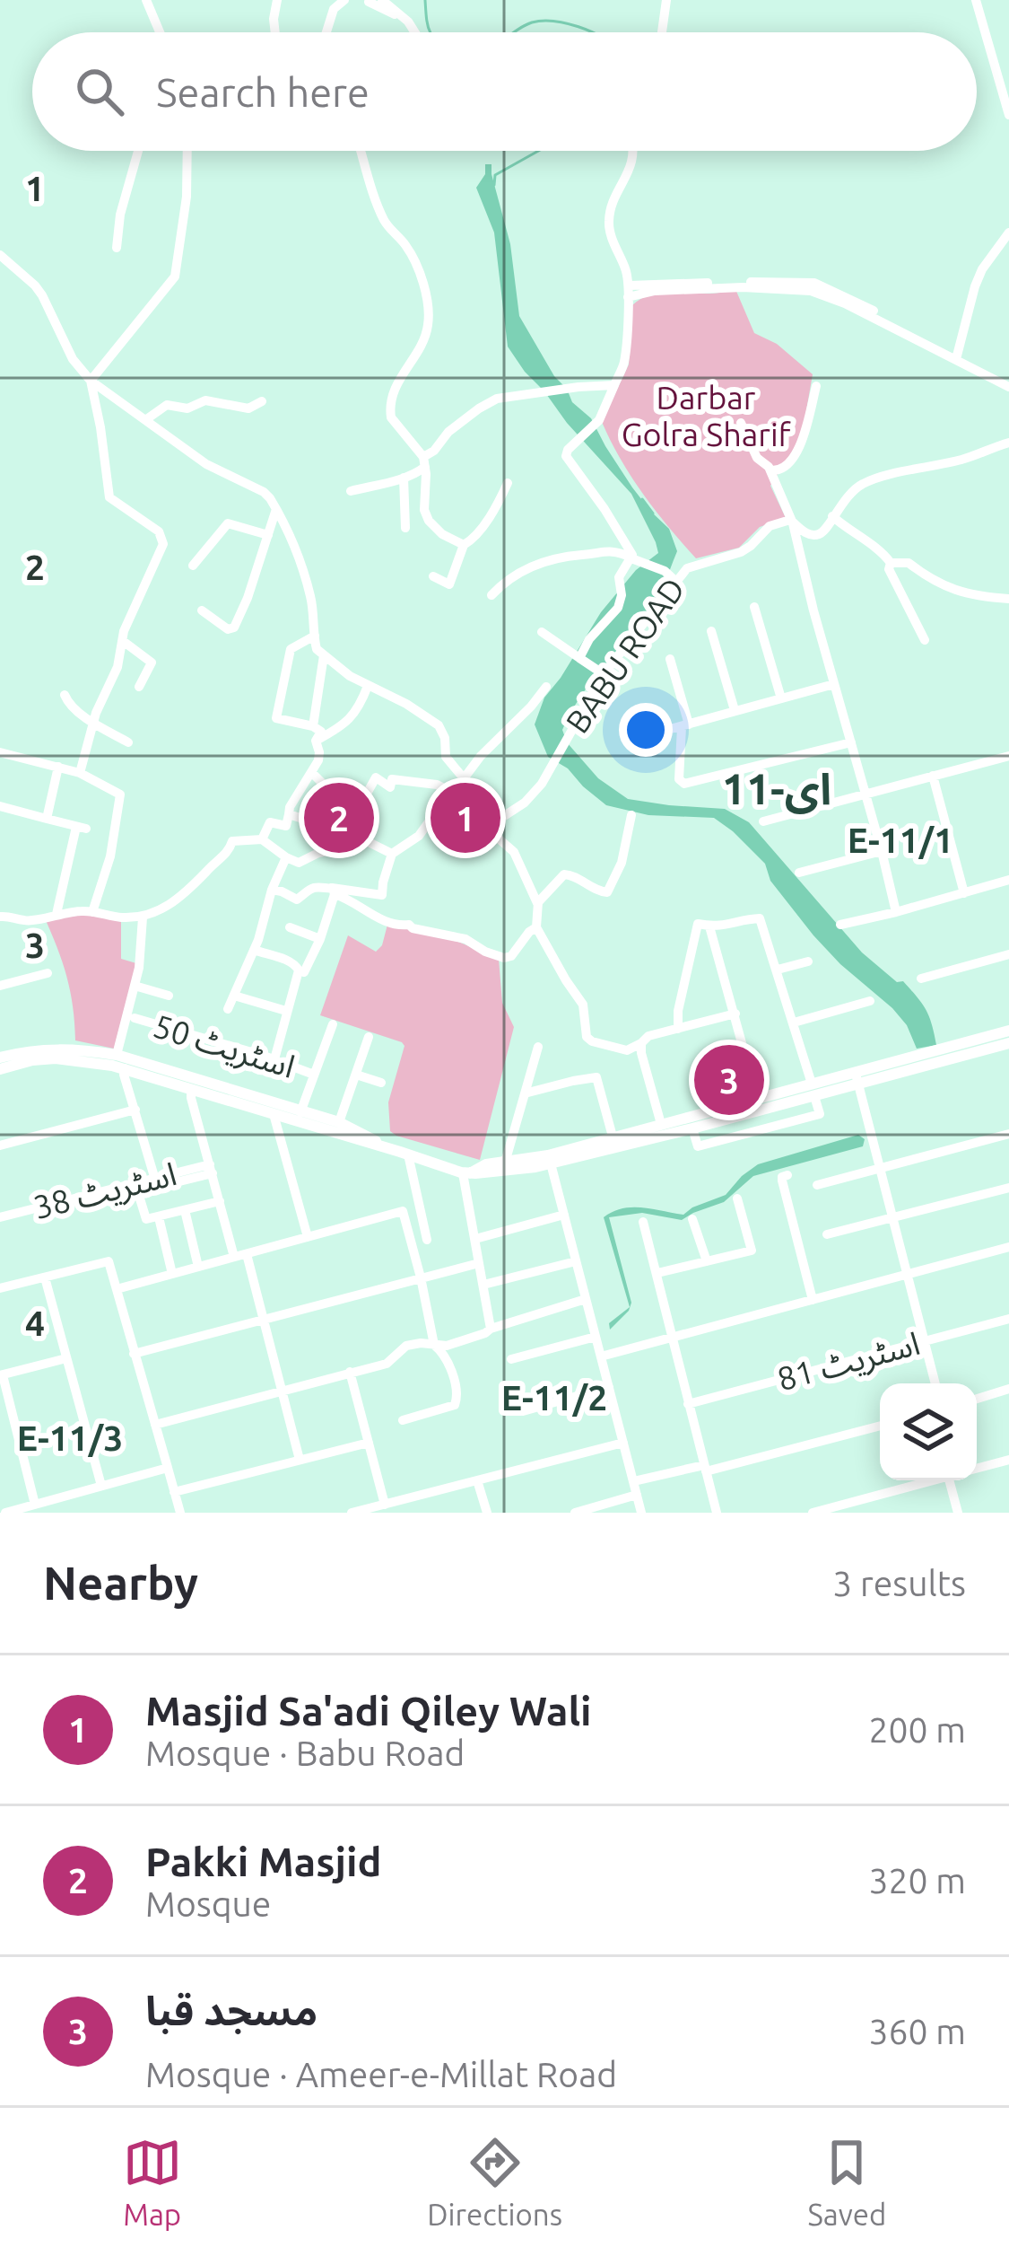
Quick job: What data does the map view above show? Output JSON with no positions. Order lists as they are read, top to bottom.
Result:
{
  "streets": {
    "street": [
      "BABU ROAD",
      "اسٹریٹ 50",
      "اسٹریٹ 38",
      "اسٹریٹ 81"
    ]
  },
  "districts": [
    "ای-11",
    "E-11/1",
    "E-11/2",
    "E-11/3"
  ],
  "parks": ["Darbar Golra Sharif"],
  "page": {
    "search": "Search here",
    "pins": ["1", "2", "3"],
    "heading": ["Nearby", "3 results"],
    "list": [
      {
        "mark": "1",
        "name": "Masjid Sa'adi Qiley Wali",
        "note": "Mosque · Babu Road",
        "value": "200 m"
      },
      {
        "mark": "2",
        "name": "Pakki Masjid",
        "note": "Mosque",
        "value": "320 m"
      },
      {
        "mark": "3",
        "name": "مسجد قبا",
        "note": "Mosque · Ameer-e-Millat Road",
        "value": "360 m"
      }
    ],
    "nav": ["Map", "Directions", "Saved"]
  },
  "grid": {
    "rows": [
      "1",
      "2",
      "3",
      "4"
    ]
  }
}
